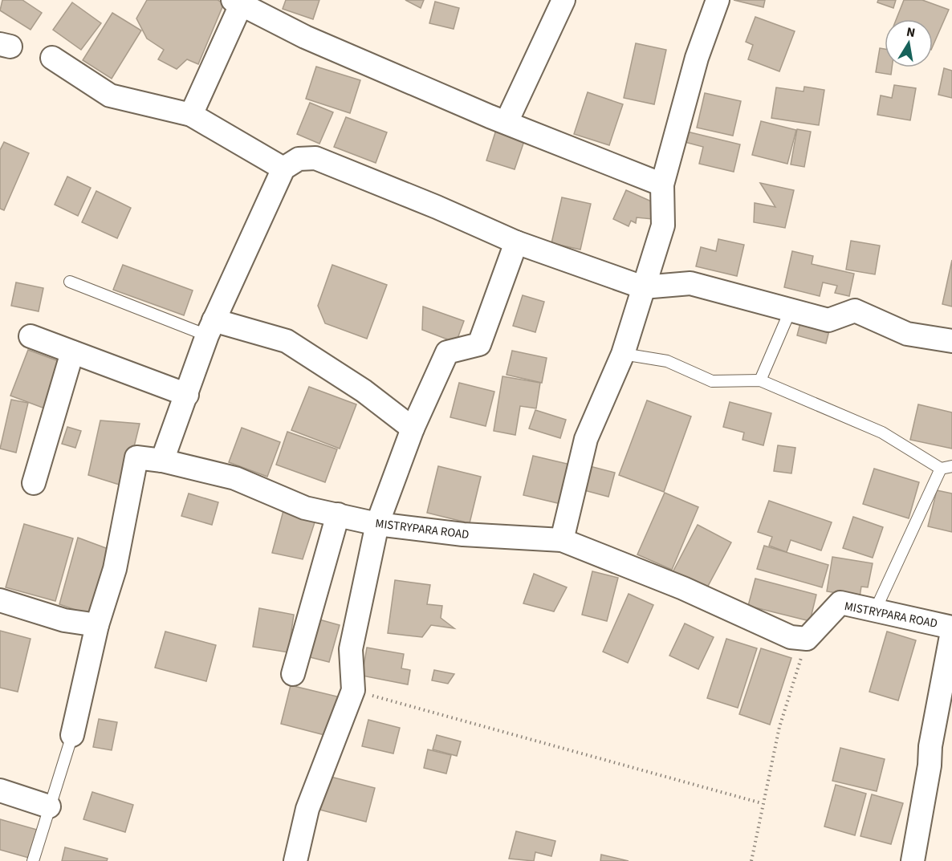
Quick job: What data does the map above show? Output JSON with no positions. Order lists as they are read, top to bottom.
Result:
{
  "streets": {
    "street": ["MISTRYPARA ROAD"]
  },
  "north": "top"
}
